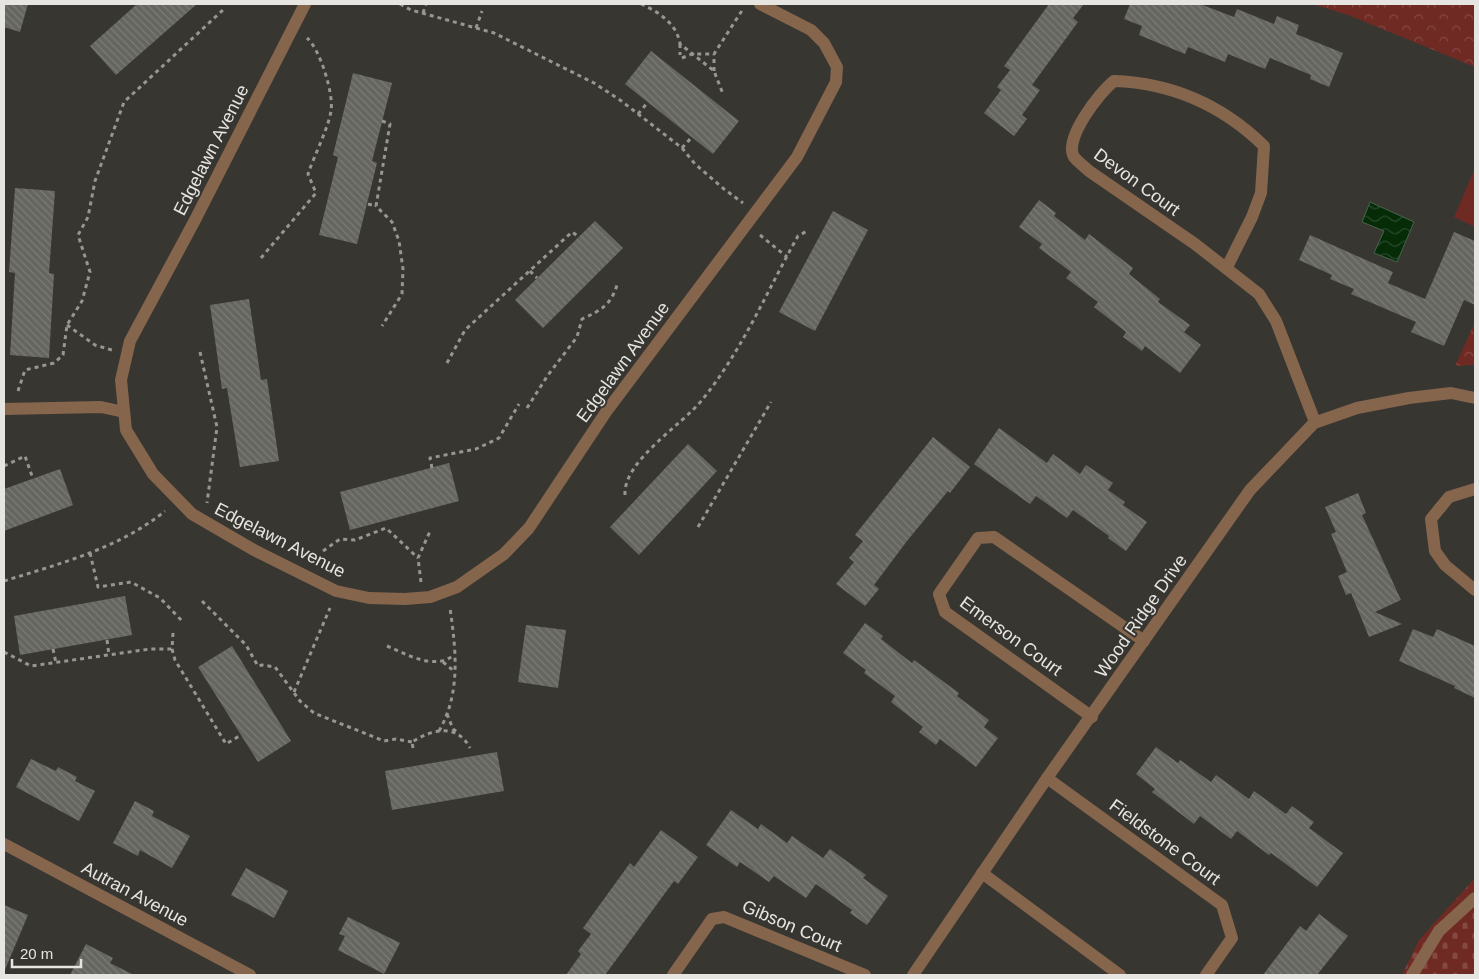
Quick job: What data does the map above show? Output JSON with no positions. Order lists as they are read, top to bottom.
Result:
{
  "streets": {
    "street": [
      "Edgelawn Avenue",
      "Devon Court",
      "Wood Ridge Drive",
      "Emerson Court",
      "Fieldstone Court",
      "Autran Avenue",
      "Gibson Court"
    ]
  },
  "crossings": [
    ["Devon Court", "Wood Ridge Drive"],
    ["Wood Ridge Drive", "Emerson Court"],
    ["Wood Ridge Drive", "Fieldstone Court"]
  ],
  "scale_bar": "20 m"
}
